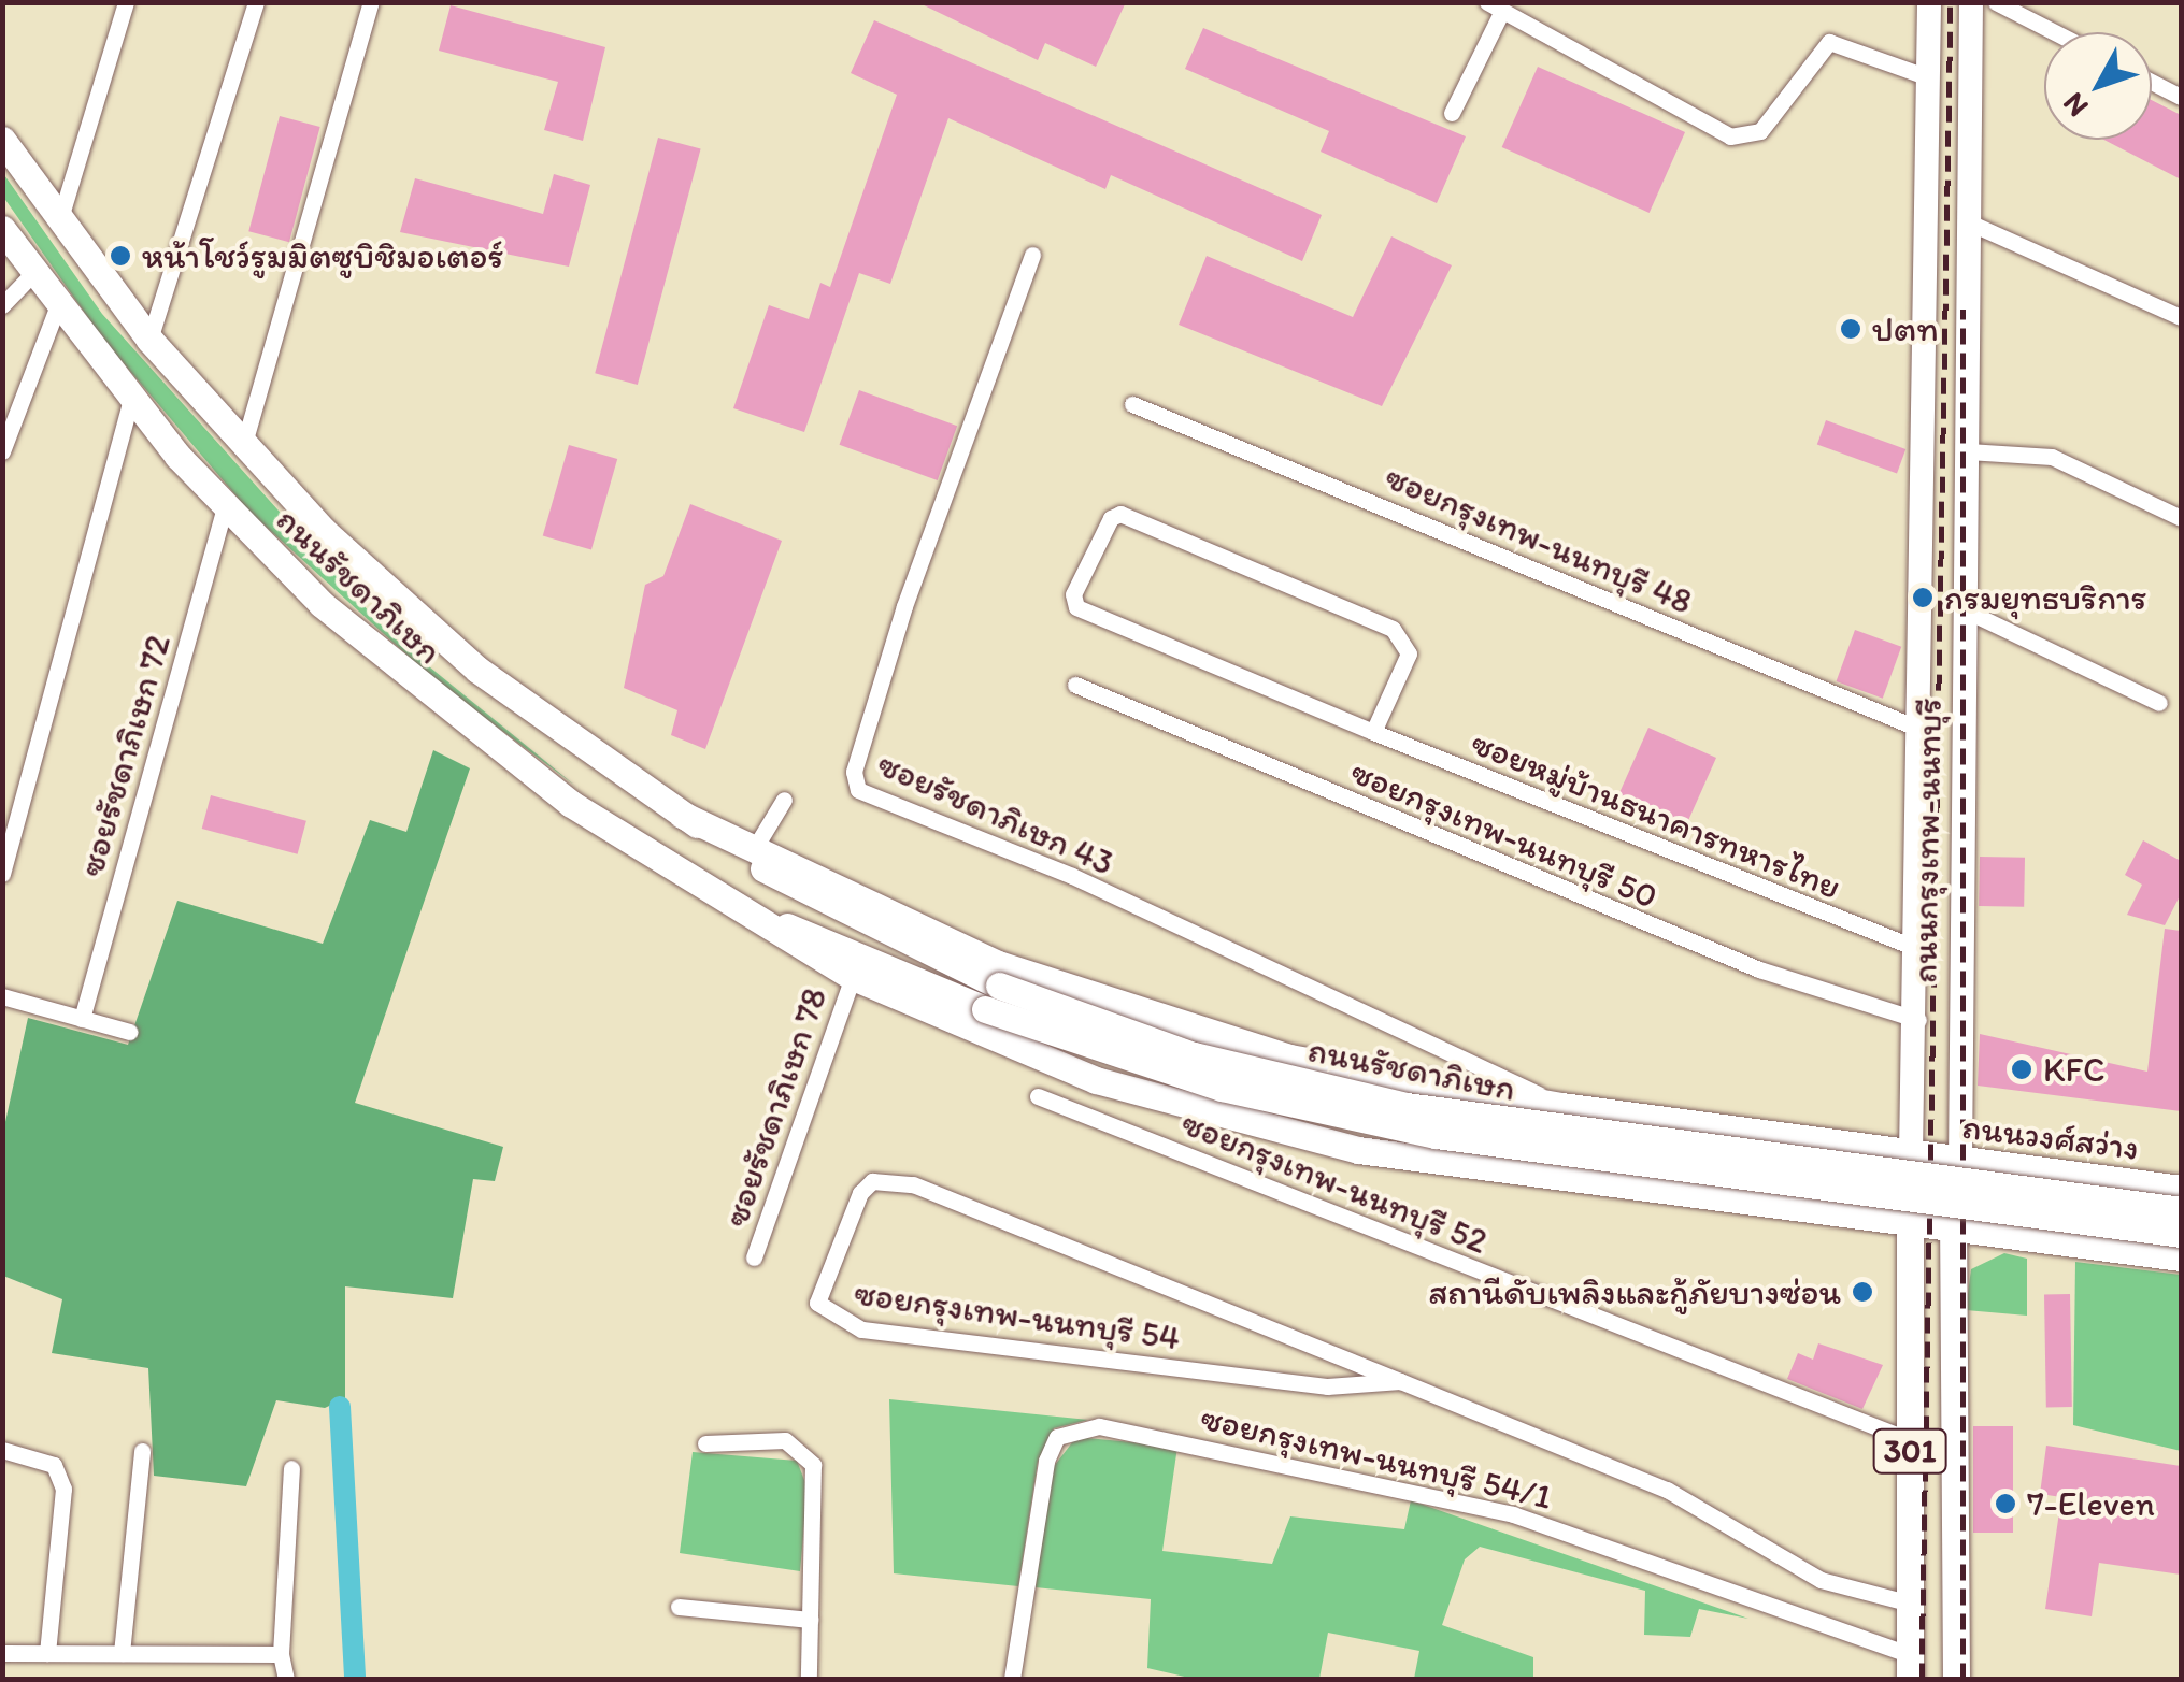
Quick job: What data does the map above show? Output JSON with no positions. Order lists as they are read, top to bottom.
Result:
{
  "streets": {
    "main road": [
      "ถนนรัชดาภิเษก",
      "ถนนกรุงเทพ-นนทบุรี",
      "ถนนวงศ์สว่าง",
      "301"
    ],
    "street": [
      "ซอยกรุงเทพ-นนทบุรี 48",
      "ซอยรัชดาภิเษก 72",
      "ซอยรัชดาภิเษก 43",
      "ซอยหมู่บ้านธนาคารทหารไทย",
      "ซอยกรุงเทพ-นนทบุรี 50",
      "ซอยรัชดาภิเษก 78",
      "ซอยกรุงเทพ-นนทบุรี 52",
      "ซอยกรุงเทพ-นนทบุรี 54",
      "ซอยกรุงเทพ-นนทบุรี 54/1"
    ]
  },
  "crossings": [
    ["ซอยกรุงเทพ-นนทบุรี 48", "ถนนกรุงเทพ-นนทบุรี"],
    ["ถนนรัชดาภิเษก", "ซอยรัชดาภิเษก 72"],
    ["ถนนรัชดาภิเษก", "ซอยรัชดาภิเษก 43"],
    ["ถนนรัชดาภิเษก", "ถนนกรุงเทพ-นนทบุรี"],
    ["ถนนรัชดาภิเษก", "ซอยรัชดาภิเษก 78"],
    ["ถนนรัชดาภิเษก", "ถนนวงศ์สว่าง"],
    ["ซอยหมู่บ้านธนาคารทหารไทย", "ถนนกรุงเทพ-นนทบุรี"],
    ["ซอยกรุงเทพ-นนทบุรี 50", "ถนนกรุงเทพ-นนทบุรี"],
    ["ถนนกรุงเทพ-นนทบุรี", "ถนนวงศ์สว่าง"],
    ["ถนนกรุงเทพ-นนทบุรี", "ซอยกรุงเทพ-นนทบุรี 52"],
    ["ถนนกรุงเทพ-นนทบุรี", "ซอยกรุงเทพ-นนทบุรี 54"],
    ["ถนนกรุงเทพ-นนทบุรี", "ซอยกรุงเทพ-นนทบุรี 54/1"]
  ],
  "places": [
    "หน้าโชว์รูมมิตซูบิชิมอเตอร์",
    "ปตท",
    "กรมยุทธบริการ",
    "KFC",
    "สถานีดับเพลิงและกู้ภัยบางซ่อน",
    "7-Eleven"
  ],
  "north": "bottom left"
}
